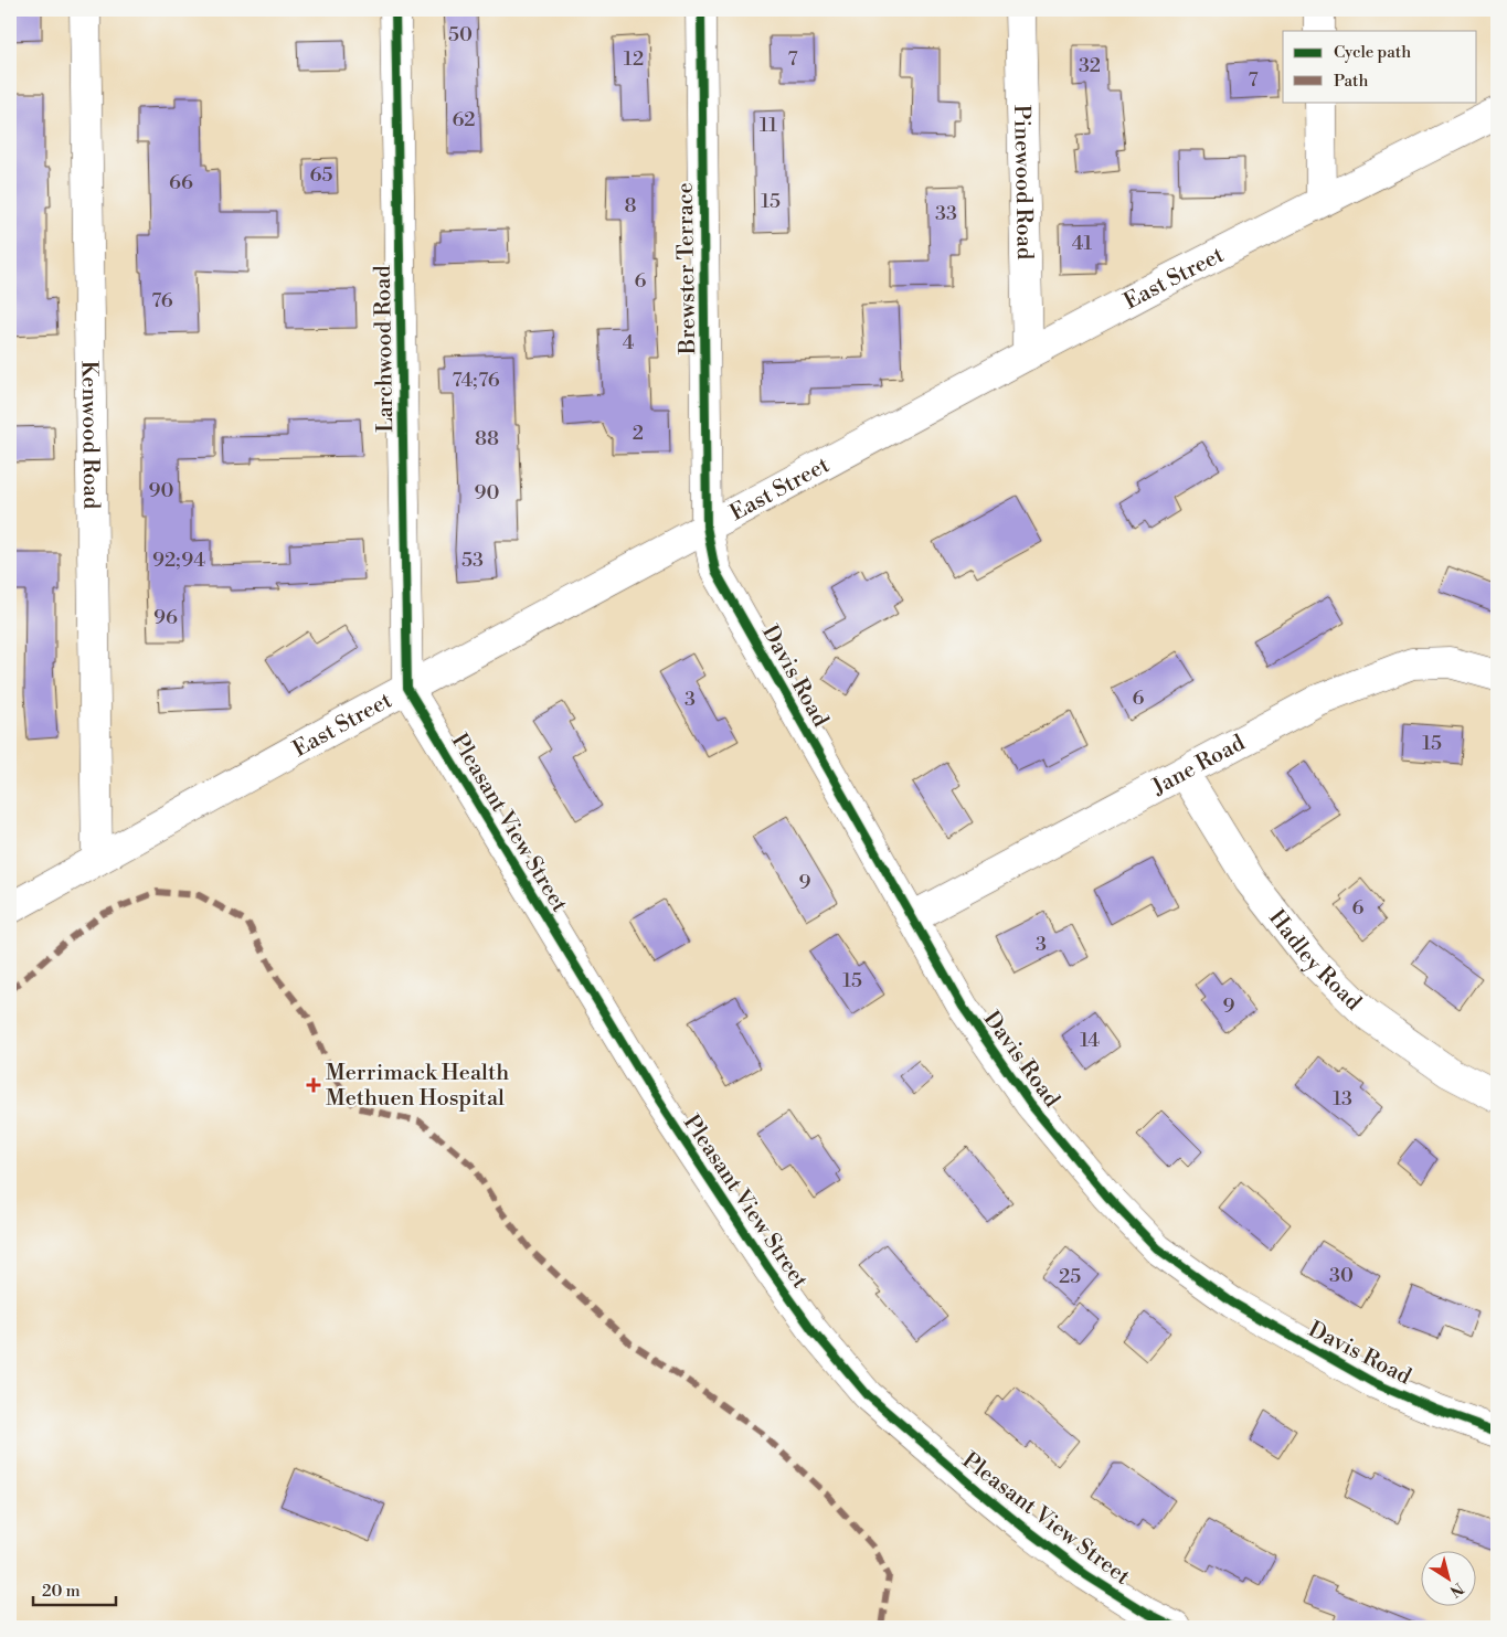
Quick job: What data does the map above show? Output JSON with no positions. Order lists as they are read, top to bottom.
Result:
{
  "streets": {
    "street": [
      "Pinewood Road",
      "Brewster Terrace",
      "East Street",
      "Larchwood Road",
      "Kenwood Road",
      "Davis Road",
      "Jane Road",
      "Pleasant View Street",
      "Hadley Road"
    ]
  },
  "crossings": [
    ["Pinewood Road", "East Street"],
    ["Brewster Terrace", "East Street"],
    ["Brewster Terrace", "Davis Road"],
    ["East Street", "Larchwood Road"],
    ["East Street", "Kenwood Road"],
    ["East Street", "Davis Road"],
    ["East Street", "Pleasant View Street"],
    ["Larchwood Road", "Pleasant View Street"],
    ["Davis Road", "Jane Road"],
    ["Jane Road", "Hadley Road"]
  ],
  "places": {
    "health": ["Merrimack Health Methuen Hospital"]
  },
  "house_numbers": [
    "50",
    "12",
    "7",
    "32",
    "7",
    "62",
    "11",
    "65",
    "66",
    "15",
    "8",
    "33",
    "41",
    "6",
    "76",
    "4",
    "74;76",
    "2",
    "88",
    "90",
    "90",
    "92;94",
    "53",
    "96",
    "6",
    "3",
    "15",
    "9",
    "6",
    "3",
    "15",
    "9",
    "14",
    "13",
    "30",
    "25"
  ],
  "legend": ["Cycle path", "Path"],
  "scale_bar": "20 m",
  "north": "bottom right"
}
